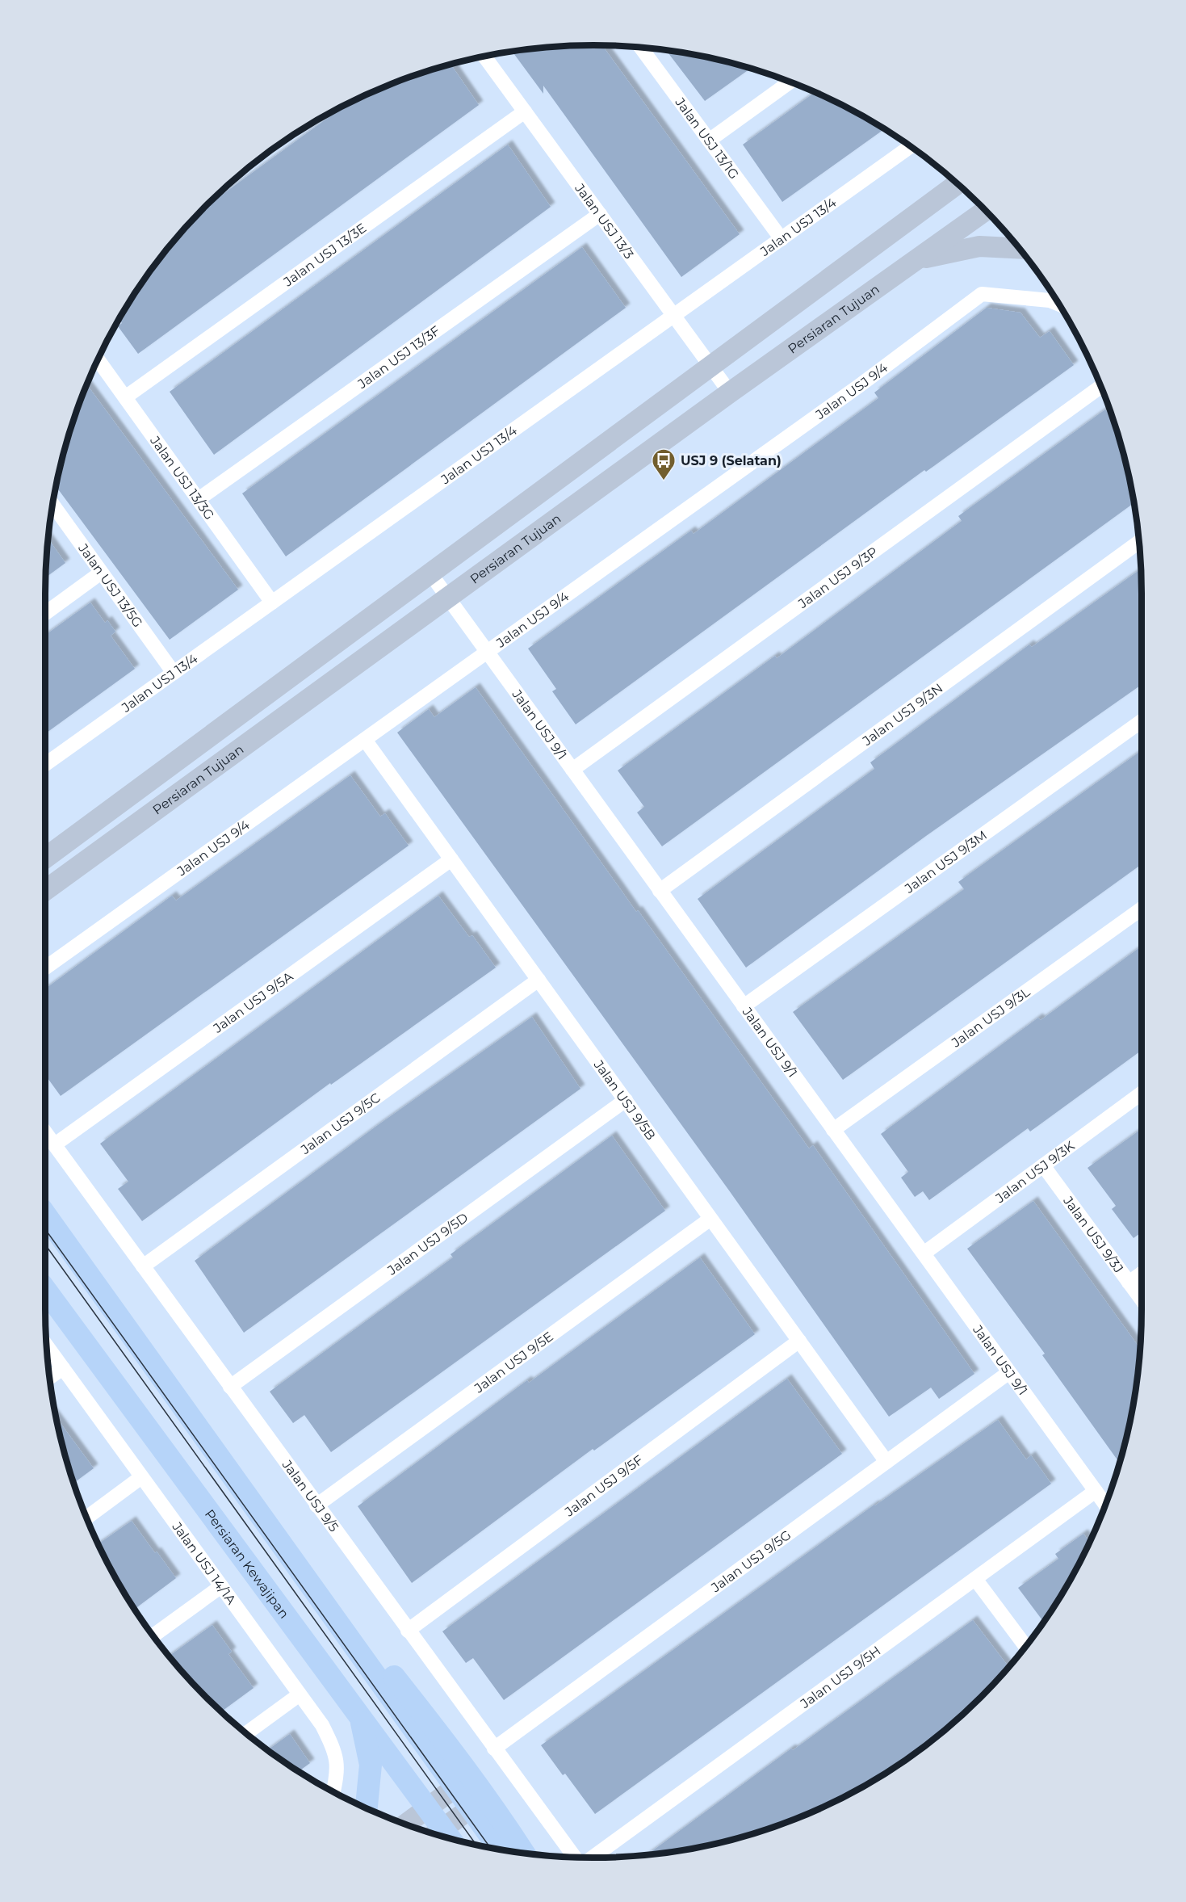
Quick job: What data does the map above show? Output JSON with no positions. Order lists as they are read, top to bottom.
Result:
{
  "streets": {
    "main road": ["Persiaran Tujuan", "Persiaran Kewajipan"],
    "street": [
      "Jalan USJ 13/1G",
      "Jalan USJ 13/3",
      "Jalan USJ 13/4",
      "Jalan USJ 13/3E",
      "Jalan USJ 13/3F",
      "Jalan USJ 9/4",
      "Jalan USJ 13/3G",
      "Jalan USJ 9/3P",
      "Jalan USJ 13/5G",
      "Jalan USJ 9/3N",
      "Jalan USJ 9/1",
      "Jalan USJ 9/3M",
      "Jalan USJ 9/5A",
      "Jalan USJ 9/3L",
      "Jalan USJ 9/5B",
      "Jalan USJ 9/5C",
      "Jalan USJ 9/3K",
      "Jalan USJ 9/3J",
      "Jalan USJ 9/5D",
      "Jalan USJ 9/5E",
      "Jalan USJ 9/5F",
      "Jalan USJ 9/5",
      "Jalan USJ 9/5G",
      "Jalan USJ 14/1A",
      "Jalan USJ 9/5H"
    ]
  },
  "crossings": [
    ["Jalan USJ 13/1G", "Jalan USJ 13/4"],
    ["Jalan USJ 13/3", "Jalan USJ 13/4"],
    ["Jalan USJ 13/3", "Jalan USJ 13/3E"],
    ["Jalan USJ 13/3", "Persiaran Tujuan"],
    ["Jalan USJ 13/3", "Jalan USJ 13/3F"],
    ["Jalan USJ 13/4", "Jalan USJ 13/3G"],
    ["Jalan USJ 13/4", "Jalan USJ 13/5G"],
    ["Jalan USJ 13/3E", "Jalan USJ 13/3G"],
    ["Persiaran Tujuan", "Jalan USJ 9/1"],
    ["Jalan USJ 13/3F", "Jalan USJ 13/3G"],
    ["Jalan USJ 9/4", "Jalan USJ 9/1"],
    ["Jalan USJ 9/4", "Jalan USJ 9/5B"],
    ["Jalan USJ 9/3P", "Jalan USJ 9/1"],
    ["Jalan USJ 9/3N", "Jalan USJ 9/1"],
    ["Jalan USJ 9/1", "Jalan USJ 9/3M"],
    ["Jalan USJ 9/1", "Jalan USJ 9/3L"],
    ["Jalan USJ 9/1", "Jalan USJ 9/3K"],
    ["Jalan USJ 9/1", "Jalan USJ 9/5G"],
    ["Jalan USJ 9/1", "Jalan USJ 9/5H"],
    ["Jalan USJ 9/5A", "Jalan USJ 9/5B"],
    ["Jalan USJ 9/5A", "Jalan USJ 9/5"],
    ["Jalan USJ 9/5B", "Jalan USJ 9/5C"],
    ["Jalan USJ 9/5B", "Jalan USJ 9/5D"],
    ["Jalan USJ 9/5B", "Jalan USJ 9/5E"],
    ["Jalan USJ 9/5B", "Jalan USJ 9/5F"],
    ["Jalan USJ 9/5B", "Jalan USJ 9/5G"],
    ["Jalan USJ 9/5C", "Jalan USJ 9/5"],
    ["Jalan USJ 9/3K", "Jalan USJ 9/3J"],
    ["Jalan USJ 9/5D", "Jalan USJ 9/5"],
    ["Jalan USJ 9/5E", "Jalan USJ 9/5"],
    ["Jalan USJ 9/5F", "Jalan USJ 9/5"],
    ["Jalan USJ 9/5", "Jalan USJ 9/5G"]
  ],
  "places": {
    "bus stop": ["USJ 9 (Selatan)"]
  }
}
